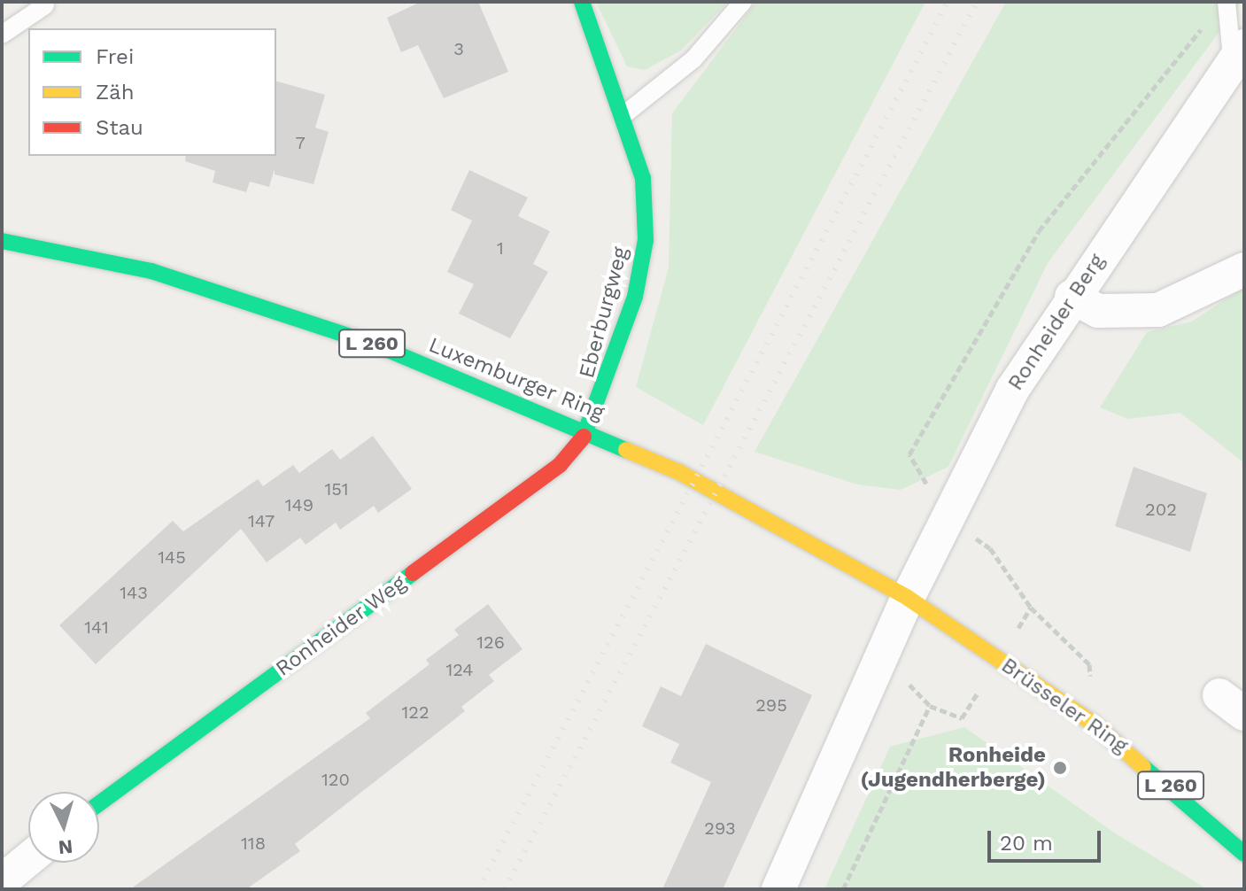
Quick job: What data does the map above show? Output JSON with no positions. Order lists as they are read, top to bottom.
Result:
{
  "streets": {
    "main road": [
      "Eberburgweg",
      "L 260",
      "Luxemburger Ring",
      "Ronheider Weg",
      "Brüsseler Ring"
    ],
    "street": ["Ronheider Berg"]
  },
  "crossings": [
    ["Eberburgweg", "Luxemburger Ring"],
    ["Eberburgweg", "Ronheider Weg"],
    ["Ronheider Berg", "Luxemburger Ring"],
    ["Ronheider Berg", "Brüsseler Ring"],
    ["Luxemburger Ring", "Ronheider Weg"],
    ["Luxemburger Ring", "Brüsseler Ring"]
  ],
  "places": ["Ronheide (Jugendherberge)"],
  "house_numbers": [
    "3",
    "7",
    "1",
    "151",
    "149",
    "202",
    "147",
    "145",
    "143",
    "141",
    "126",
    "124",
    "295",
    "122",
    "120",
    "293",
    "118"
  ],
  "legend": ["Frei", "Zäh", "Stau"],
  "scale_bar": "20 m",
  "north": "bottom"
}
